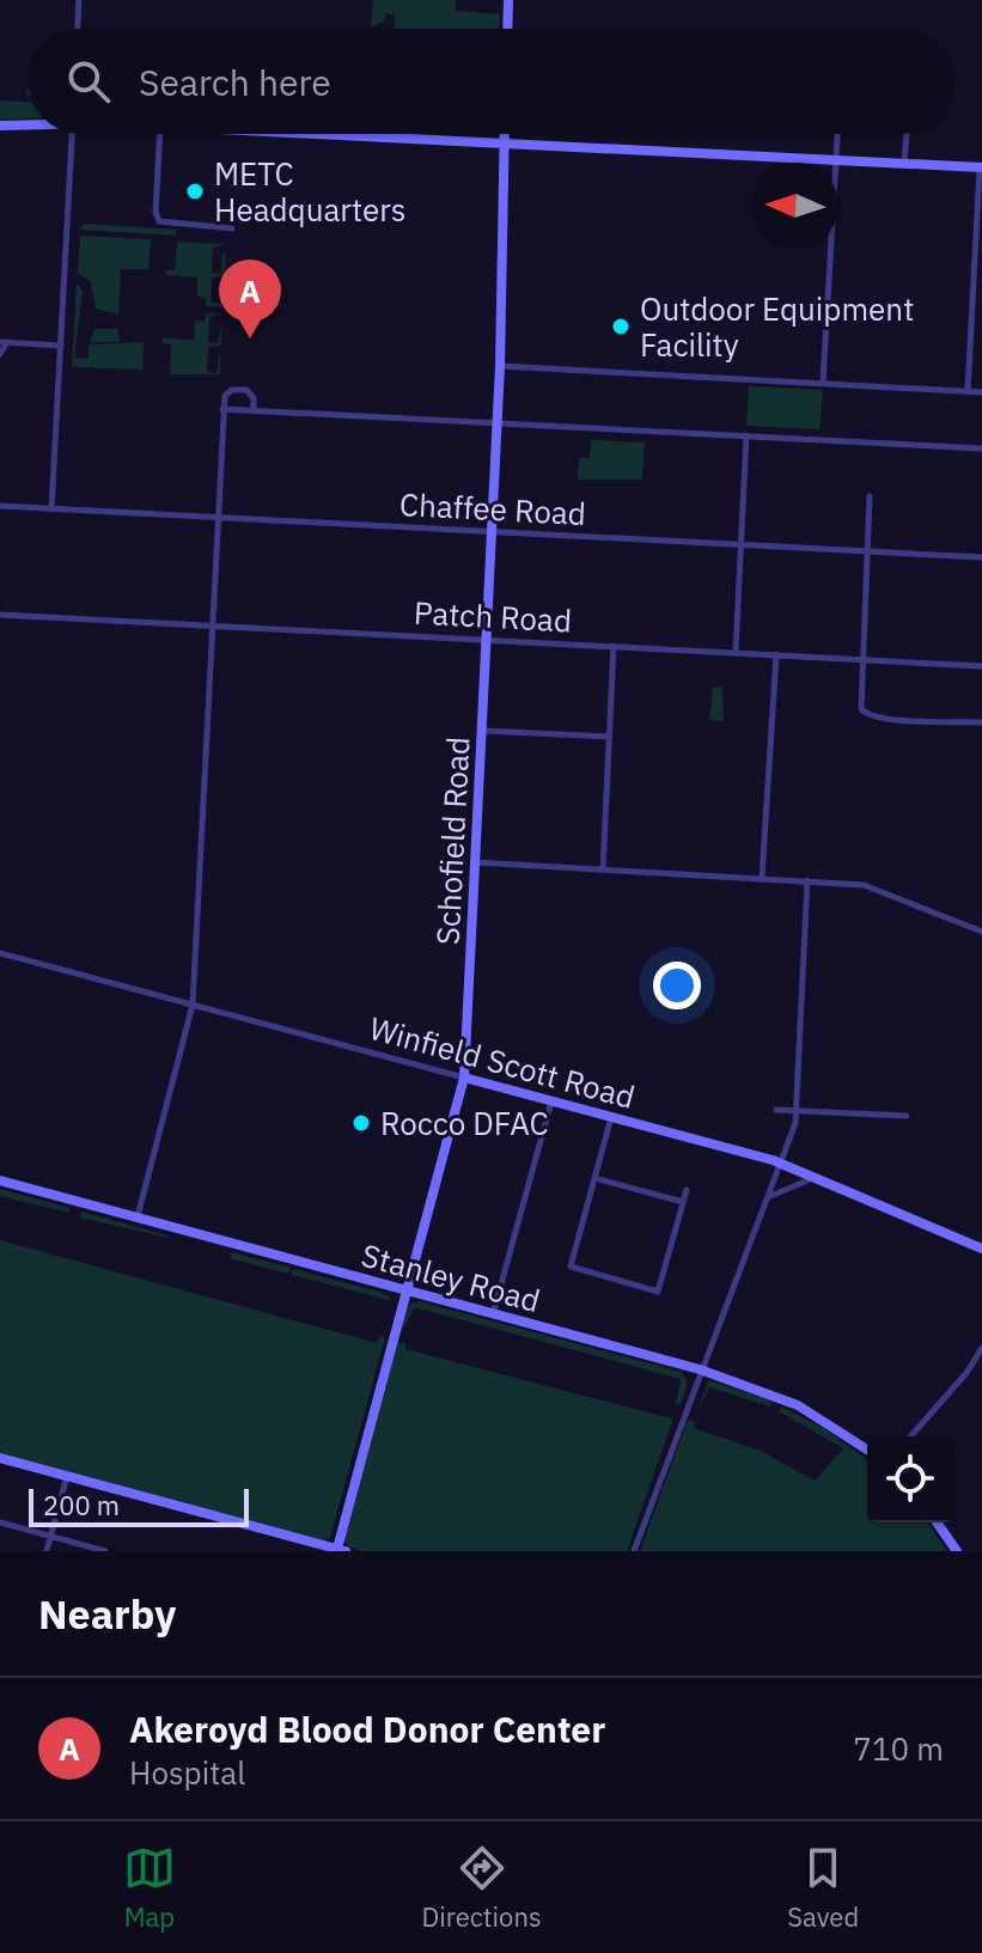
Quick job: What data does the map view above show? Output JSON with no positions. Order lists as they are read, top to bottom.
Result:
{
  "streets": {
    "street": [
      "Chaffee Road",
      "Patch Road",
      "Schofield Road",
      "Winfield Scott Road",
      "Stanley Road"
    ]
  },
  "crossings": [
    ["Chaffee Road", "Schofield Road"],
    ["Patch Road", "Schofield Road"],
    ["Schofield Road", "Winfield Scott Road"],
    ["Schofield Road", "Stanley Road"]
  ],
  "places": ["METC Headquarters", "Outdoor Equipment Facility", "Rocco DFAC"],
  "scale_bar": "200 m",
  "north": "left",
  "page": {
    "search": "Search here",
    "pins": "A",
    "scale": "200 m",
    "heading": "Nearby",
    "list": [
      {
        "mark": "A",
        "name": "Akeroyd Blood Donor Center",
        "note": "Hospital",
        "value": "710 m"
      }
    ],
    "nav": ["Map", "Directions", "Saved"]
  }
}
